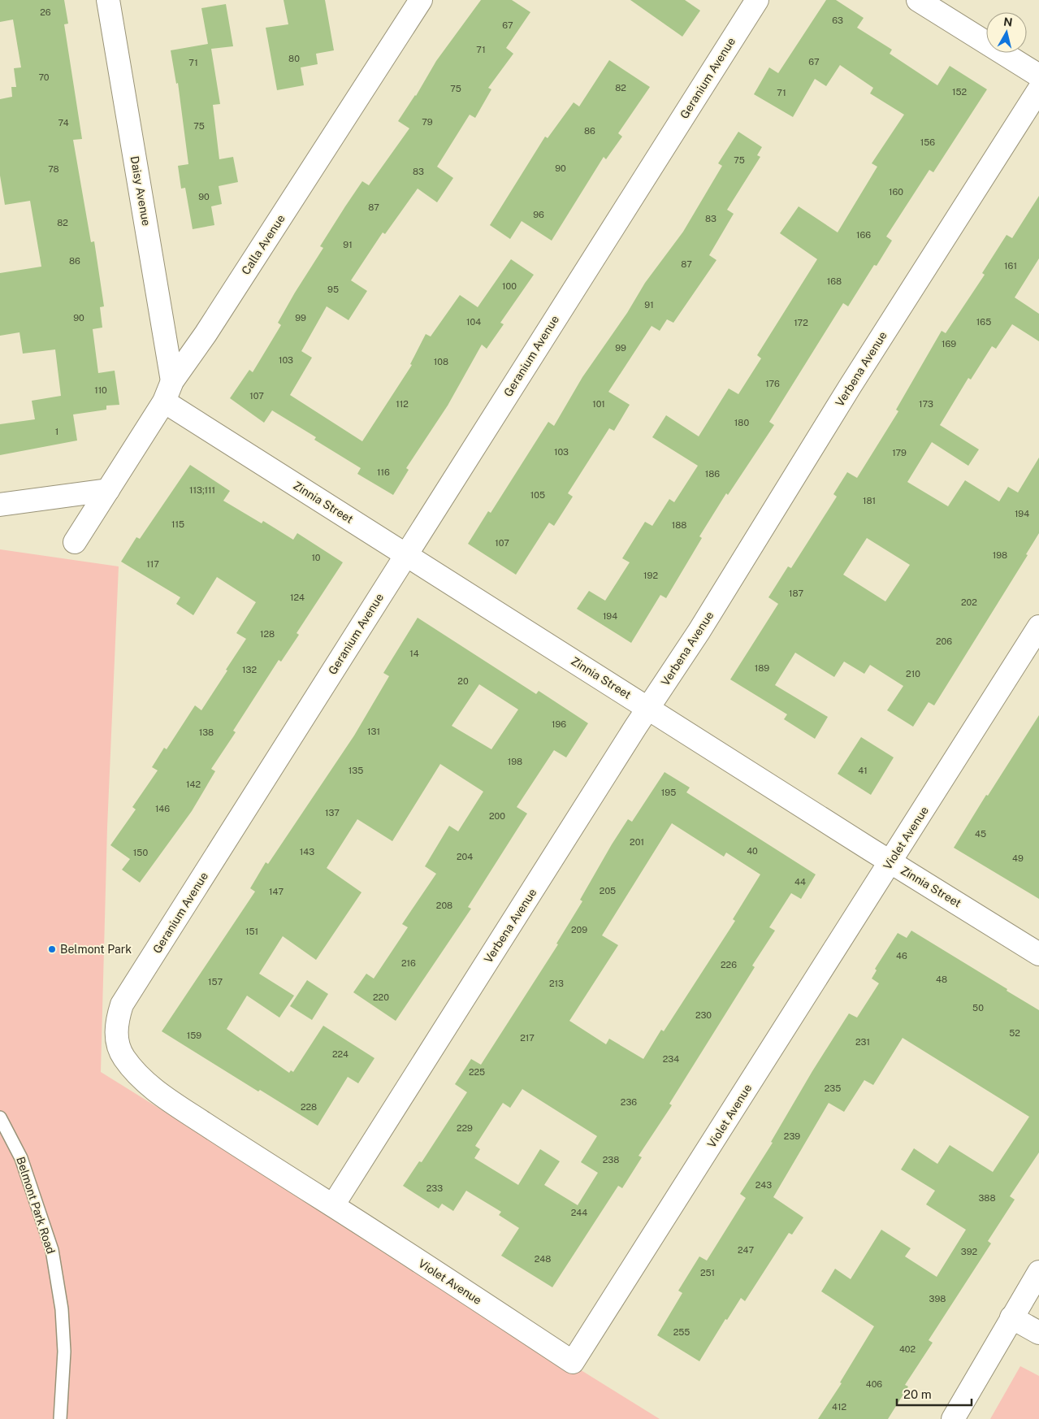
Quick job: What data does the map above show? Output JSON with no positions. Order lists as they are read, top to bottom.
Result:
{
  "streets": {
    "street": [
      "Geranium Avenue",
      "Daisy Avenue",
      "Calla Avenue",
      "Verbena Avenue",
      "Zinnia Street",
      "Violet Avenue"
    ],
    "lane": ["Belmont Park Road"]
  },
  "crossings": [
    ["Geranium Avenue", "Verbena Avenue"],
    ["Geranium Avenue", "Zinnia Street"],
    ["Geranium Avenue", "Violet Avenue"],
    ["Daisy Avenue", "Calla Avenue"],
    ["Daisy Avenue", "Zinnia Street"],
    ["Calla Avenue", "Zinnia Street"],
    ["Verbena Avenue", "Zinnia Street"],
    ["Verbena Avenue", "Violet Avenue"],
    ["Zinnia Street", "Violet Avenue"]
  ],
  "places": ["Belmont Park"],
  "house_numbers": [
    "26",
    "63",
    "67",
    "71",
    "80",
    "67",
    "71",
    "70",
    "82",
    "75",
    "152",
    "71",
    "79",
    "74",
    "75",
    "86",
    "156",
    "75",
    "90",
    "78",
    "83",
    "160",
    "90",
    "87",
    "96",
    "83",
    "82",
    "166",
    "91",
    "86",
    "87",
    "161",
    "168",
    "100",
    "95",
    "91",
    "90",
    "99",
    "104",
    "165",
    "172",
    "169",
    "99",
    "103",
    "108",
    "176",
    "110",
    "107",
    "112",
    "101",
    "173",
    "180",
    "1",
    "103",
    "179",
    "116",
    "186",
    "113;111",
    "105",
    "181",
    "194",
    "115",
    "188",
    "107",
    "198",
    "10",
    "117",
    "192",
    "187",
    "124",
    "202",
    "194",
    "128",
    "206",
    "14",
    "189",
    "132",
    "210",
    "20",
    "196",
    "131",
    "138",
    "198",
    "135",
    "41",
    "142",
    "195",
    "146",
    "137",
    "200",
    "45",
    "201",
    "40",
    "143",
    "150",
    "204",
    "49",
    "44",
    "205",
    "147",
    "208",
    "209",
    "151",
    "46",
    "216",
    "226",
    "48",
    "157",
    "213",
    "220",
    "50",
    "230",
    "52",
    "159",
    "217",
    "231",
    "224",
    "234",
    "225",
    "235",
    "236",
    "228",
    "229",
    "239",
    "238",
    "243",
    "233",
    "388",
    "244",
    "247",
    "392",
    "248",
    "251",
    "398",
    "255",
    "402",
    "406",
    "412"
  ],
  "scale_bar": "20 m",
  "north": "top"
}
